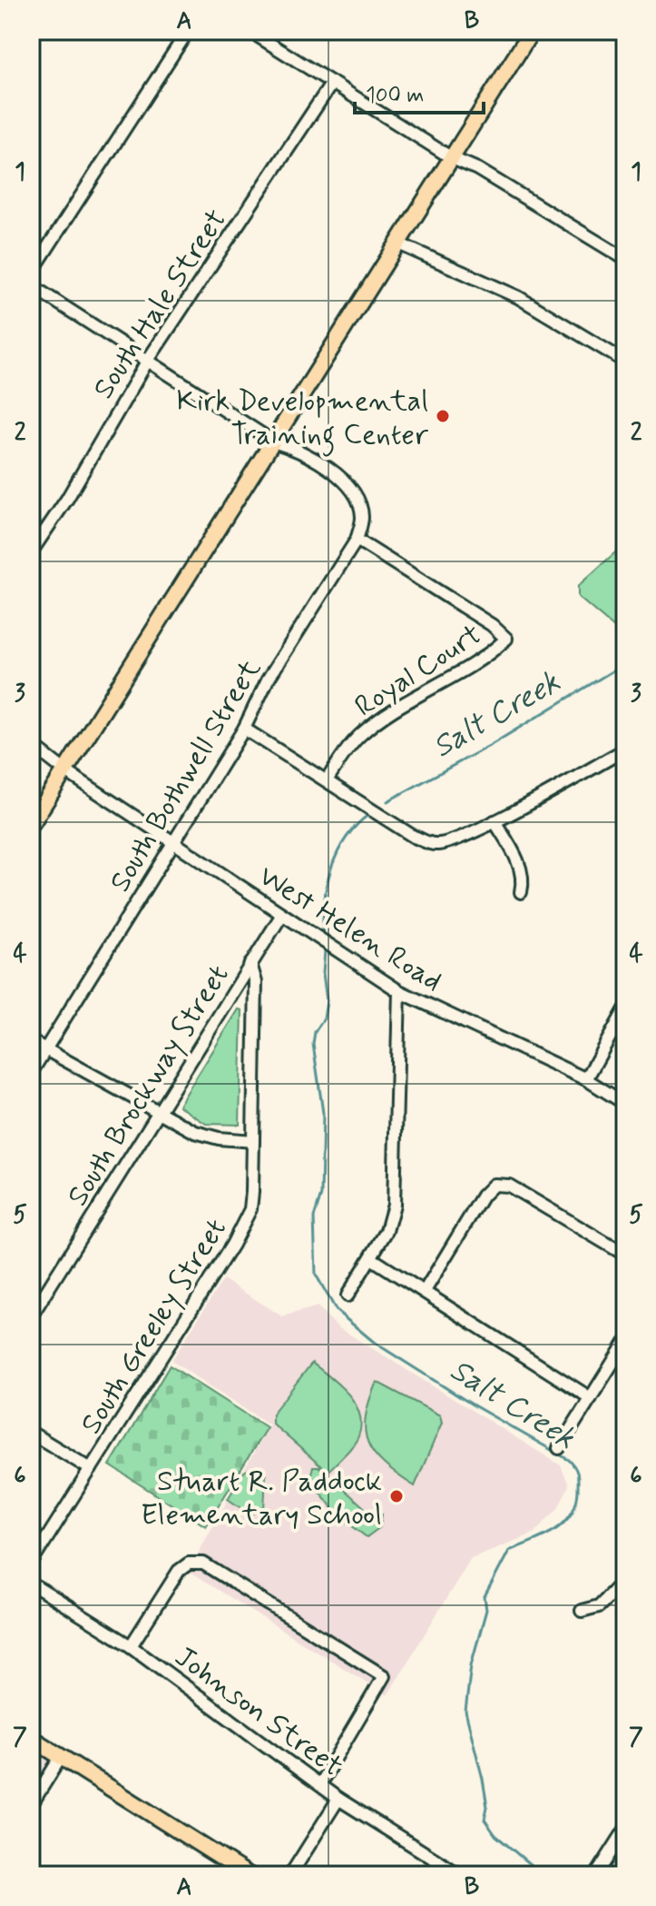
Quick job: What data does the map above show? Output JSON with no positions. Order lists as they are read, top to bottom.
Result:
{
  "streets": {
    "street": [
      "South Hale Street",
      "Royal Court",
      "South Bothwell Street",
      "West Helen Road",
      "South Brockway Street",
      "South Greeley Street",
      "Johnson Street"
    ]
  },
  "crossings": [
    ["Royal Court", "South Bothwell Street"],
    ["South Bothwell Street", "West Helen Road"],
    ["West Helen Road", "South Brockway Street"],
    ["South Brockway Street", "South Greeley Street"]
  ],
  "water": ["Salt Creek"],
  "places": ["Kirk Developmental Training Center", "Stuart R. Paddock Elementary School"],
  "scale_bar": "100 m",
  "grid": {
    "columns": ["A", "B"],
    "rows": [
      "1",
      "2",
      "3",
      "4",
      "5",
      "6",
      "7"
    ]
  }
}
